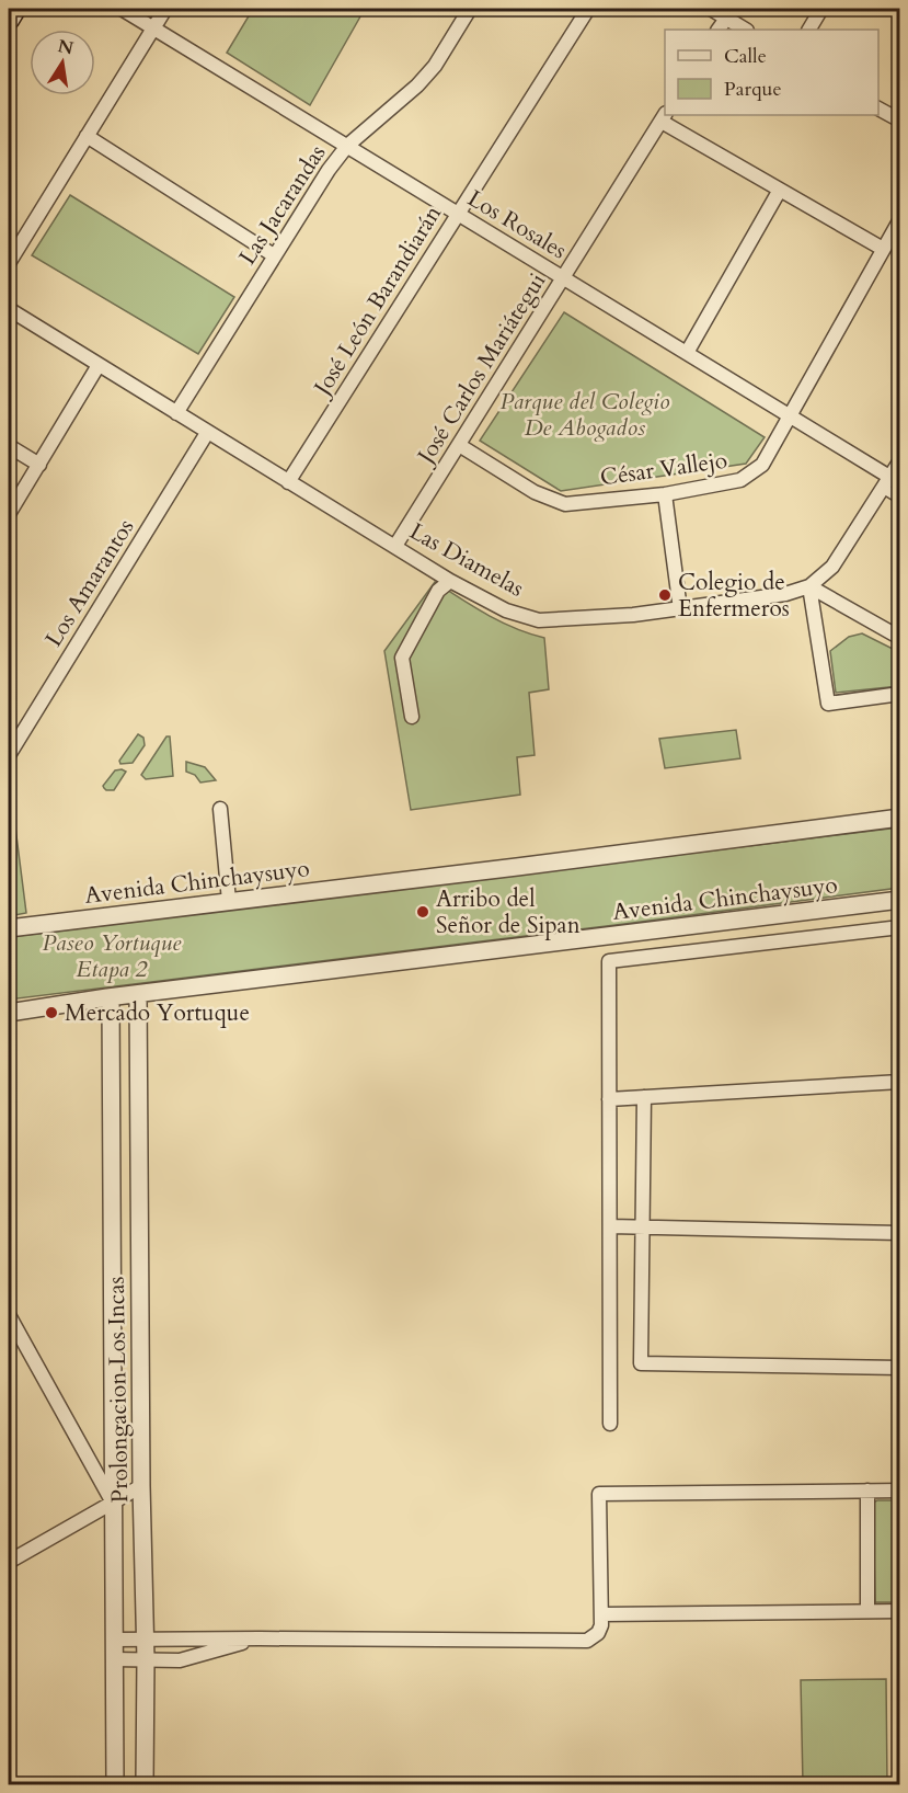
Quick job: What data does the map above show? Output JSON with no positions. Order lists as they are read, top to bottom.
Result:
{
  "streets": {
    "street": [
      "Las Jacarandas",
      "Los Rosales",
      "José León Barandiarán",
      "José Carlos Mariátegui",
      "César Vallejo",
      "Las Diamelas",
      "Los Amarantos",
      "Avenida Chinchaysuyo",
      "Prolongacion Los Incas"
    ]
  },
  "crossings": [
    ["Las Jacarandas", "Los Rosales"],
    ["Las Jacarandas", "Las Diamelas"],
    ["Los Rosales", "José León Barandiarán"],
    ["Los Rosales", "José Carlos Mariátegui"],
    ["Los Rosales", "César Vallejo"],
    ["Los Rosales", "Las Diamelas"],
    ["José León Barandiarán", "Las Diamelas"],
    ["José Carlos Mariátegui", "César Vallejo"],
    ["José Carlos Mariátegui", "Las Diamelas"],
    ["Las Diamelas", "Los Amarantos"],
    ["Avenida Chinchaysuyo", "Prolongacion Los Incas"]
  ],
  "parks": ["Parque del Colegio De Abogados", "Paseo Yortuque Etapa 2"],
  "places": ["Colegio de Enfermeros", "Arribo del Señor de Sipan", "Mercado Yortuque"],
  "legend": ["Calle", "Parque"],
  "north": "top"
}
